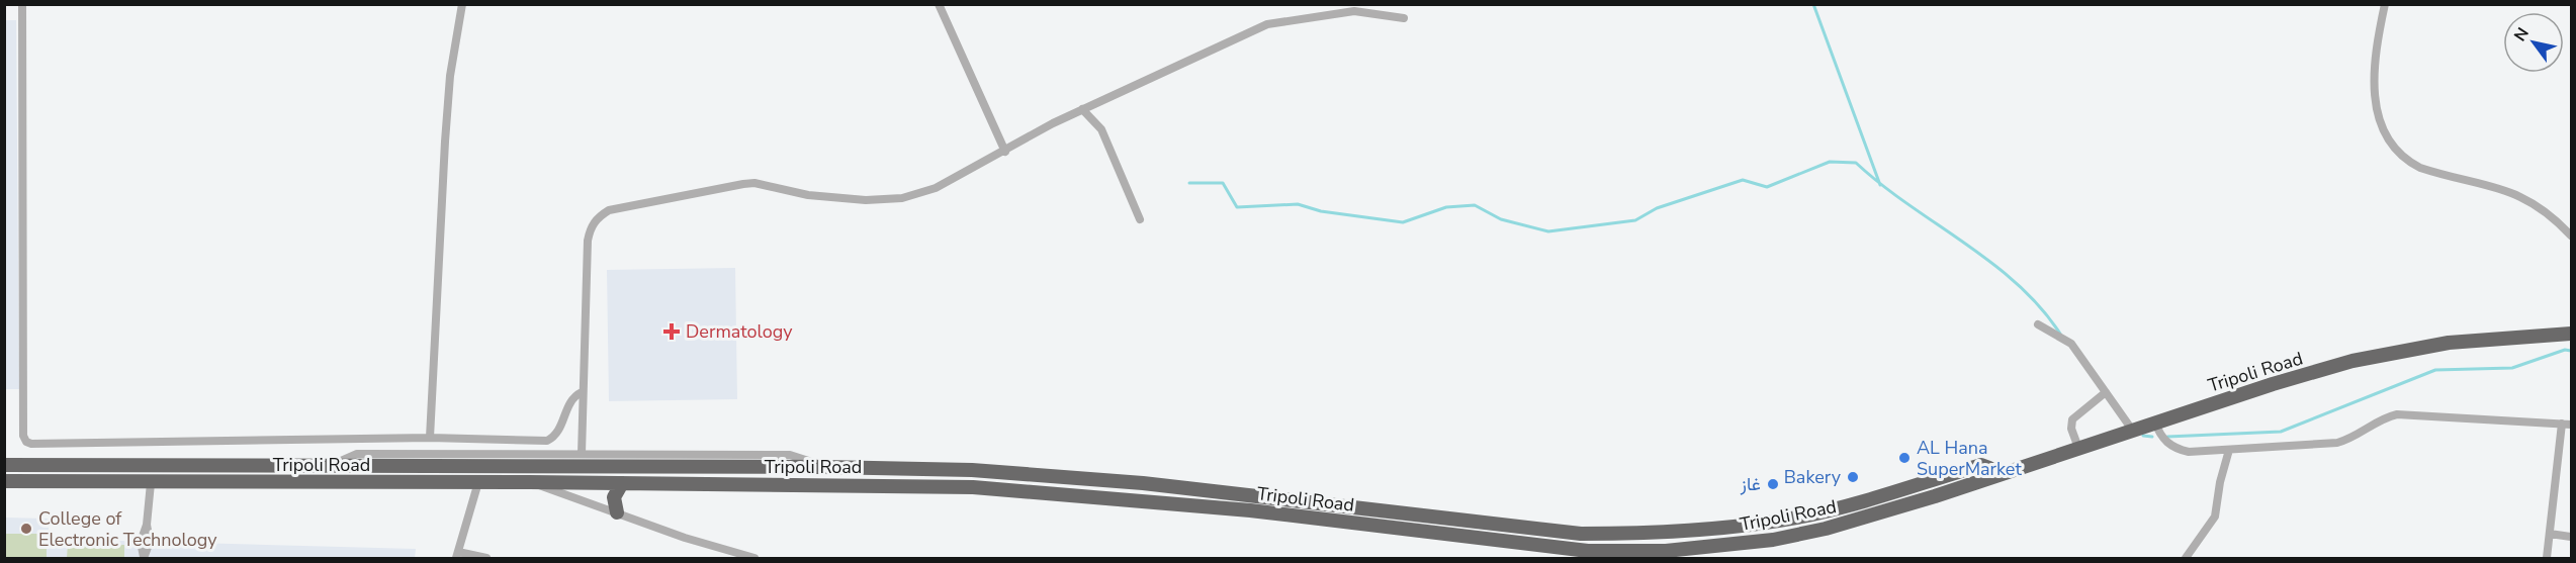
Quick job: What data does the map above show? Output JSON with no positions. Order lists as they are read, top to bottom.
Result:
{
  "streets": {
    "highway": ["Tripoli Road"]
  },
  "places": {
    "health": ["Dermatology"],
    "other": [
      "AL Hana SuperMarket",
      "Bakery",
      "غاز",
      "College of Electronic Technology"
    ]
  },
  "north": "top left"
}
